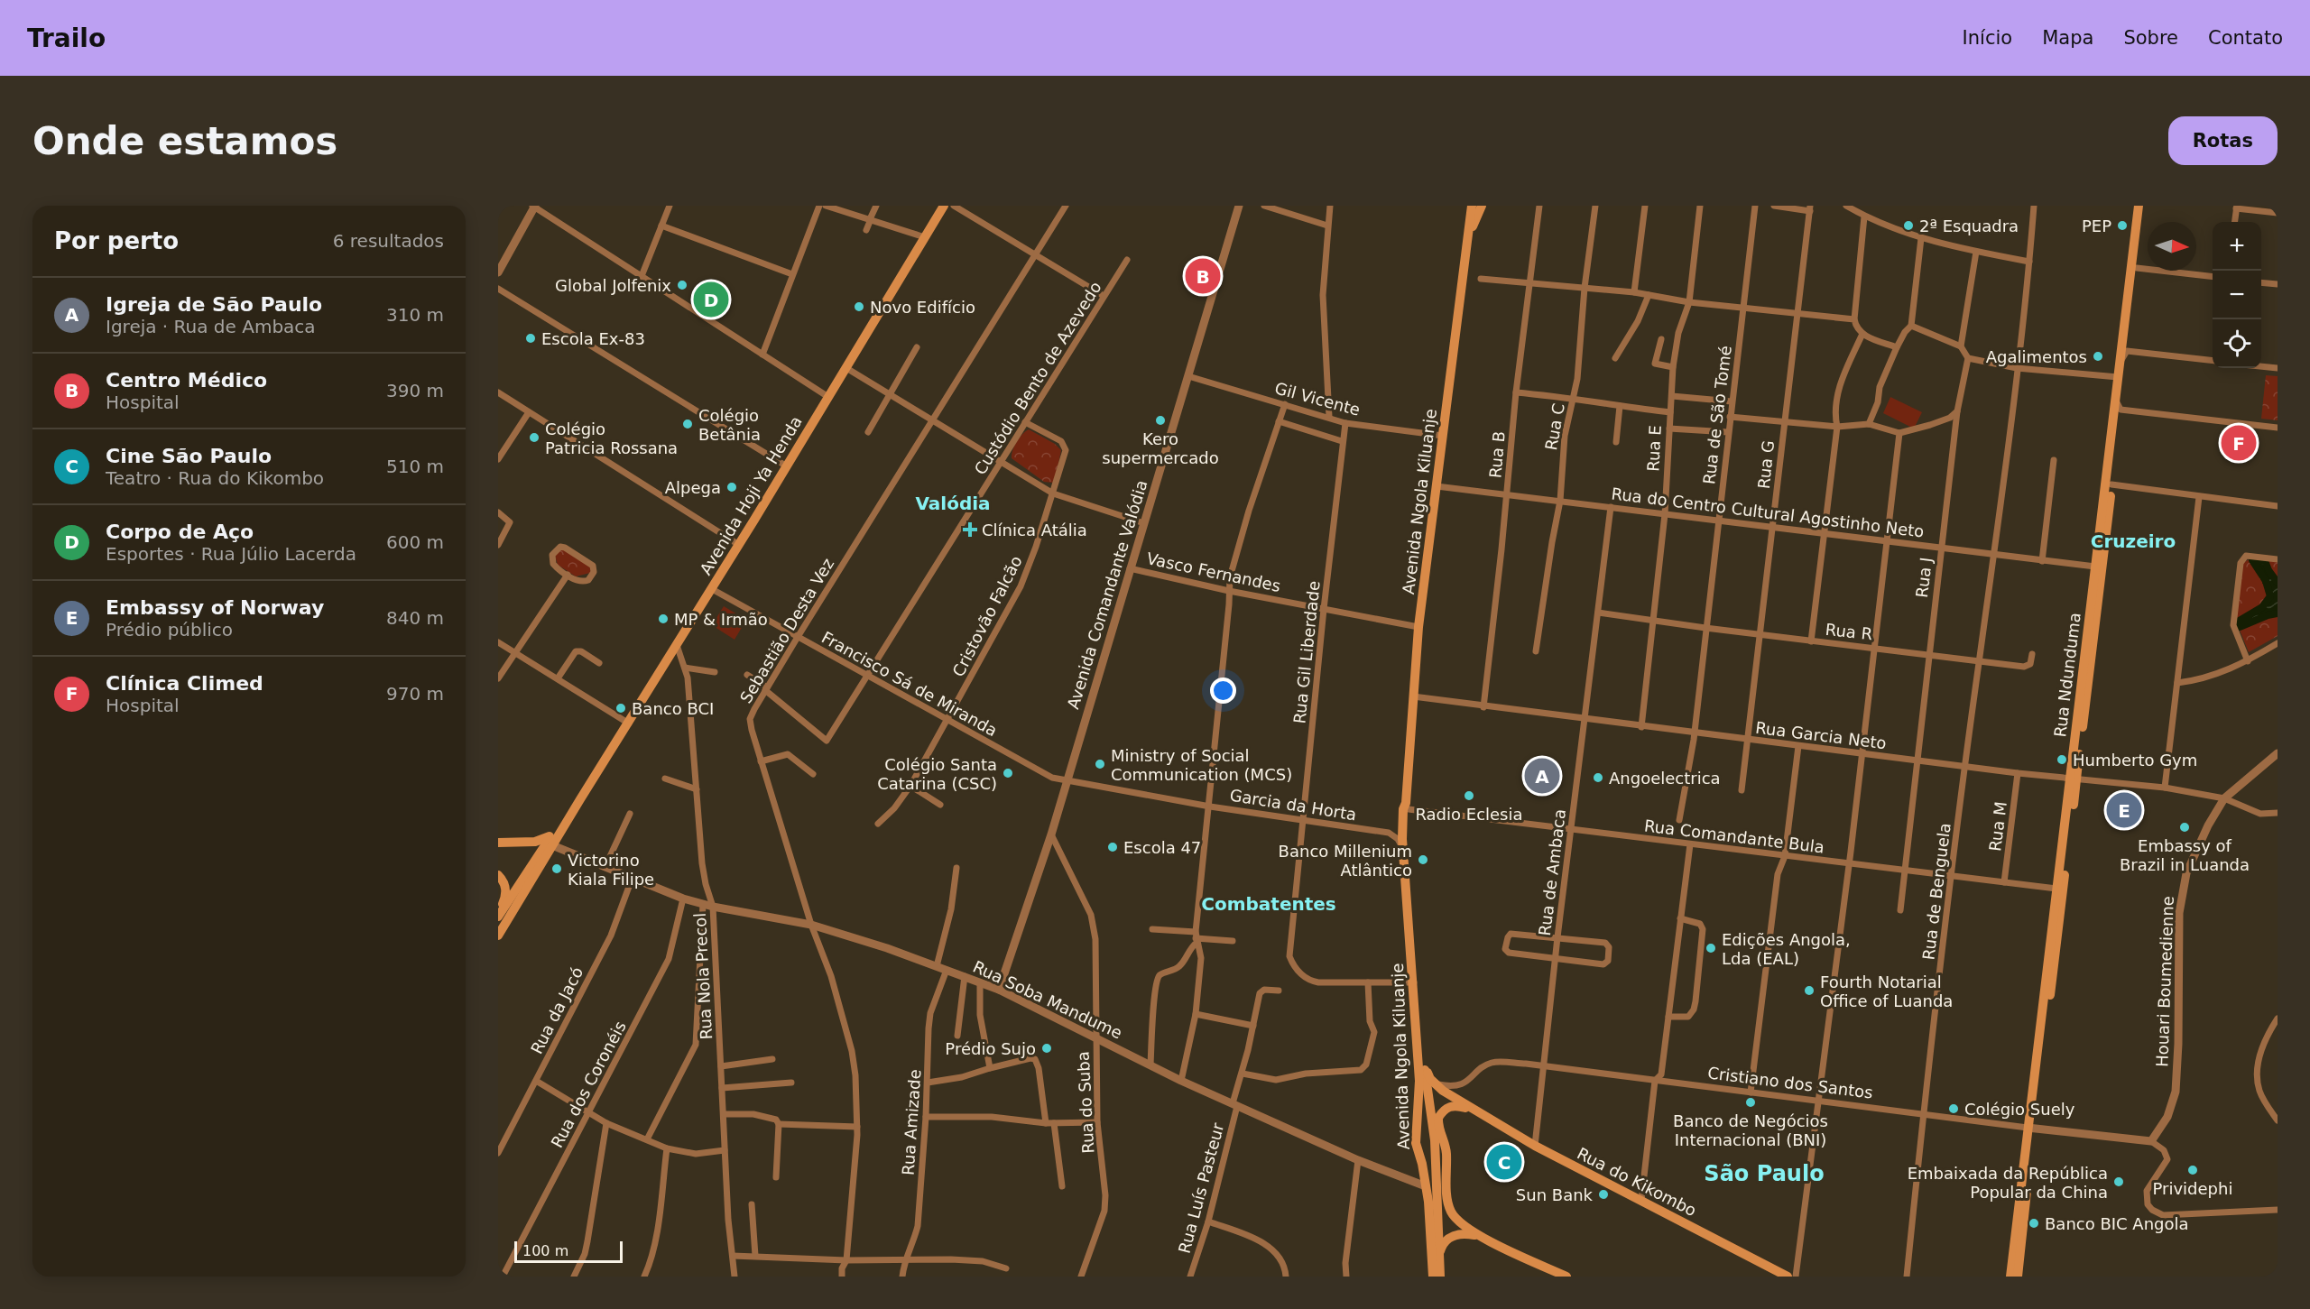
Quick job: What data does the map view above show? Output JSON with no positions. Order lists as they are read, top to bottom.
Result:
{
  "streets": {
    "main road": [
      "Avenida Hoji Ya Henda",
      "Avenida Ngola Kiluanje",
      "Rua Ndunduma",
      "Rua do Kikombo"
    ],
    "street": [
      "Custódio Bento de Azevedo",
      "Gil Vicente",
      "Rua de São Tomé",
      "Rua C",
      "Rua E",
      "Rua B",
      "Rua G",
      "Rua do Centro Cultural Agostinho Neto",
      "Vasco Fernandes",
      "Rua J",
      "Avenida Comandante Valódia",
      "Cristovão Falcão",
      "Sebastião Desta Vez",
      "Rua R",
      "Rua Gil Liberdade",
      "Francisco Sá de Miranda",
      "Rua Garcia Neto",
      "Garcia da Horta",
      "Rua M",
      "Rua Comandante Bula",
      "Rua de Ambaca",
      "Rua de Benguela",
      "Rua Nola Precol",
      "Houari Boumedienne",
      "Rua Soba Mandume",
      "Rua da Jacó",
      "Cristiano dos Santos",
      "Rua dos Coronéis",
      "Rua do Suba",
      "Rua Amizade",
      "Rua Luís Pasteur"
    ]
  },
  "crossings": [
    ["Custódio Bento de Azevedo", "Cristovão Falcão"],
    ["Custódio Bento de Azevedo", "Sebastião Desta Vez"],
    ["Custódio Bento de Azevedo", "Francisco Sá de Miranda"],
    ["Gil Vicente", "Avenida Ngola Kiluanje"],
    ["Gil Vicente", "Avenida Comandante Valódia"],
    ["Gil Vicente", "Rua Gil Liberdade"],
    ["Rua de São Tomé", "Rua do Centro Cultural Agostinho Neto"],
    ["Rua de São Tomé", "Rua R"],
    ["Rua de São Tomé", "Rua Garcia Neto"],
    ["Rua C", "Rua do Centro Cultural Agostinho Neto"],
    ["Rua E", "Rua do Centro Cultural Agostinho Neto"],
    ["Rua E", "Rua R"],
    ["Rua E", "Rua Garcia Neto"],
    ["Rua B", "Rua do Centro Cultural Agostinho Neto"],
    ["Rua B", "Rua Garcia Neto"],
    ["Rua G", "Rua do Centro Cultural Agostinho Neto"],
    ["Rua G", "Rua R"],
    ["Rua G", "Rua Garcia Neto"],
    ["Avenida Hoji Ya Henda", "Francisco Sá de Miranda"],
    ["Avenida Hoji Ya Henda", "Rua Nola Precol"],
    ["Avenida Hoji Ya Henda", "Rua Soba Mandume"],
    ["Avenida Ngola Kiluanje", "Rua do Centro Cultural Agostinho Neto"],
    ["Avenida Ngola Kiluanje", "Vasco Fernandes"],
    ["Avenida Ngola Kiluanje", "Rua Gil Liberdade"],
    ["Avenida Ngola Kiluanje", "Rua Garcia Neto"],
    ["Avenida Ngola Kiluanje", "Garcia da Horta"],
    ["Avenida Ngola Kiluanje", "Rua Comandante Bula"],
    ["Avenida Ngola Kiluanje", "Rua Soba Mandume"],
    ["Rua do Centro Cultural Agostinho Neto", "Rua J"],
    ["Rua do Centro Cultural Agostinho Neto", "Rua Ndunduma"],
    ["Rua do Centro Cultural Agostinho Neto", "Rua de Ambaca"],
    ["Rua do Centro Cultural Agostinho Neto", "Rua de Benguela"],
    ["Vasco Fernandes", "Avenida Comandante Valódia"],
    ["Vasco Fernandes", "Rua Gil Liberdade"],
    ["Rua J", "Rua R"],
    ["Rua J", "Rua Garcia Neto"],
    ["Rua J", "Rua Comandante Bula"],
    ["Avenida Comandante Valódia", "Francisco Sá de Miranda"],
    ["Avenida Comandante Valódia", "Garcia da Horta"],
    ["Avenida Comandante Valódia", "Rua Soba Mandume"],
    ["Avenida Comandante Valódia", "Rua do Suba"],
    ["Cristovão Falcão", "Francisco Sá de Miranda"],
    ["Sebastião Desta Vez", "Francisco Sá de Miranda"],
    ["Sebastião Desta Vez", "Rua Soba Mandume"],
    ["Rua R", "Rua de Ambaca"],
    ["Rua R", "Rua de Benguela"],
    ["Rua Gil Liberdade", "Garcia da Horta"],
    ["Rua Ndunduma", "Rua Garcia Neto"],
    ["Rua Ndunduma", "Rua Comandante Bula"],
    ["Rua Ndunduma", "Cristiano dos Santos"],
    ["Francisco Sá de Miranda", "Garcia da Horta"],
    ["Rua Garcia Neto", "Rua M"],
    ["Rua Garcia Neto", "Rua de Ambaca"],
    ["Rua Garcia Neto", "Rua de Benguela"],
    ["Rua Garcia Neto", "Houari Boumedienne"],
    ["Rua M", "Rua Comandante Bula"],
    ["Rua Comandante Bula", "Rua de Ambaca"],
    ["Rua Comandante Bula", "Rua de Benguela"],
    ["Rua de Ambaca", "Cristiano dos Santos"],
    ["Rua de Ambaca", "Rua do Kikombo"],
    ["Rua de Benguela", "Cristiano dos Santos"],
    ["Rua Nola Precol", "Rua Soba Mandume"],
    ["Houari Boumedienne", "Cristiano dos Santos"],
    ["Rua Soba Mandume", "Rua da Jacó"],
    ["Rua Soba Mandume", "Rua dos Coronéis"],
    ["Rua Soba Mandume", "Rua do Suba"],
    ["Rua Soba Mandume", "Rua Amizade"],
    ["Rua Soba Mandume", "Rua Luís Pasteur"]
  ],
  "districts": [
    "Valódia",
    "Cruzeiro",
    "Combatentes",
    "São Paulo"
  ],
  "places": {
    "other": [
      "2ª Esquadra",
      "PEP",
      "Global Jolfenix",
      "Novo Edifício",
      "Escola Ex-83",
      "Agalimentos",
      "Kero supermercado",
      "Colégio Betânia",
      "Colégio Patricia Rossana",
      "Alpega",
      "MP & Irmão",
      "Banco BCI",
      "Humberto Gym",
      "Ministry of Social Communication (MCS)",
      "Colégio Santa Catarina (CSC)",
      "Angoelectrica",
      "Radio Eclesia",
      "Embassy of Brazil in Luanda",
      "Escola 47",
      "Banco Millenium Atlântico",
      "Victorino Kiala Filipe",
      "Edições Angola, Lda (EAL)",
      "Fourth Notarial Office of Luanda",
      "Prédio Sujo",
      "Banco de Negócios Internacional (BNI)",
      "Colégio Suely",
      "Prividephi",
      "Embaixada da República Popular da China",
      "Sun Bank",
      "Banco BIC Angola"
    ],
    "health": ["Clínica Atália"]
  },
  "scale_bar": "100 m",
  "north": "right",
  "page": {
    "header": "Trailo",
    "nav": [
      "Início",
      "Mapa",
      "Sobre",
      "Contato"
    ],
    "buttons": "Rotas",
    "title": "Onde estamos",
    "heading": ["Por perto", "6 resultados"],
    "map_buttons": ["+", "−"],
    "pins": [
      "B",
      "D",
      "F",
      "A",
      "E",
      "C"
    ],
    "list": [
      {
        "mark": "A",
        "name": "Igreja de São Paulo",
        "note": "Igreja · Rua de Ambaca",
        "value": "310 m"
      },
      {
        "mark": "B",
        "name": "Centro Médico",
        "note": "Hospital",
        "value": "390 m"
      },
      {
        "mark": "C",
        "name": "Cine São Paulo",
        "note": "Teatro · Rua do Kikombo",
        "value": "510 m"
      },
      {
        "mark": "D",
        "name": "Corpo de Aço",
        "note": "Esportes · Rua Júlio Lacerda",
        "value": "600 m"
      },
      {
        "mark": "E",
        "name": "Embassy of Norway",
        "note": "Prédio público",
        "value": "840 m"
      },
      {
        "mark": "F",
        "name": "Clínica Climed",
        "note": "Hospital",
        "value": "970 m"
      }
    ],
    "scale": "100 m"
  }
}
